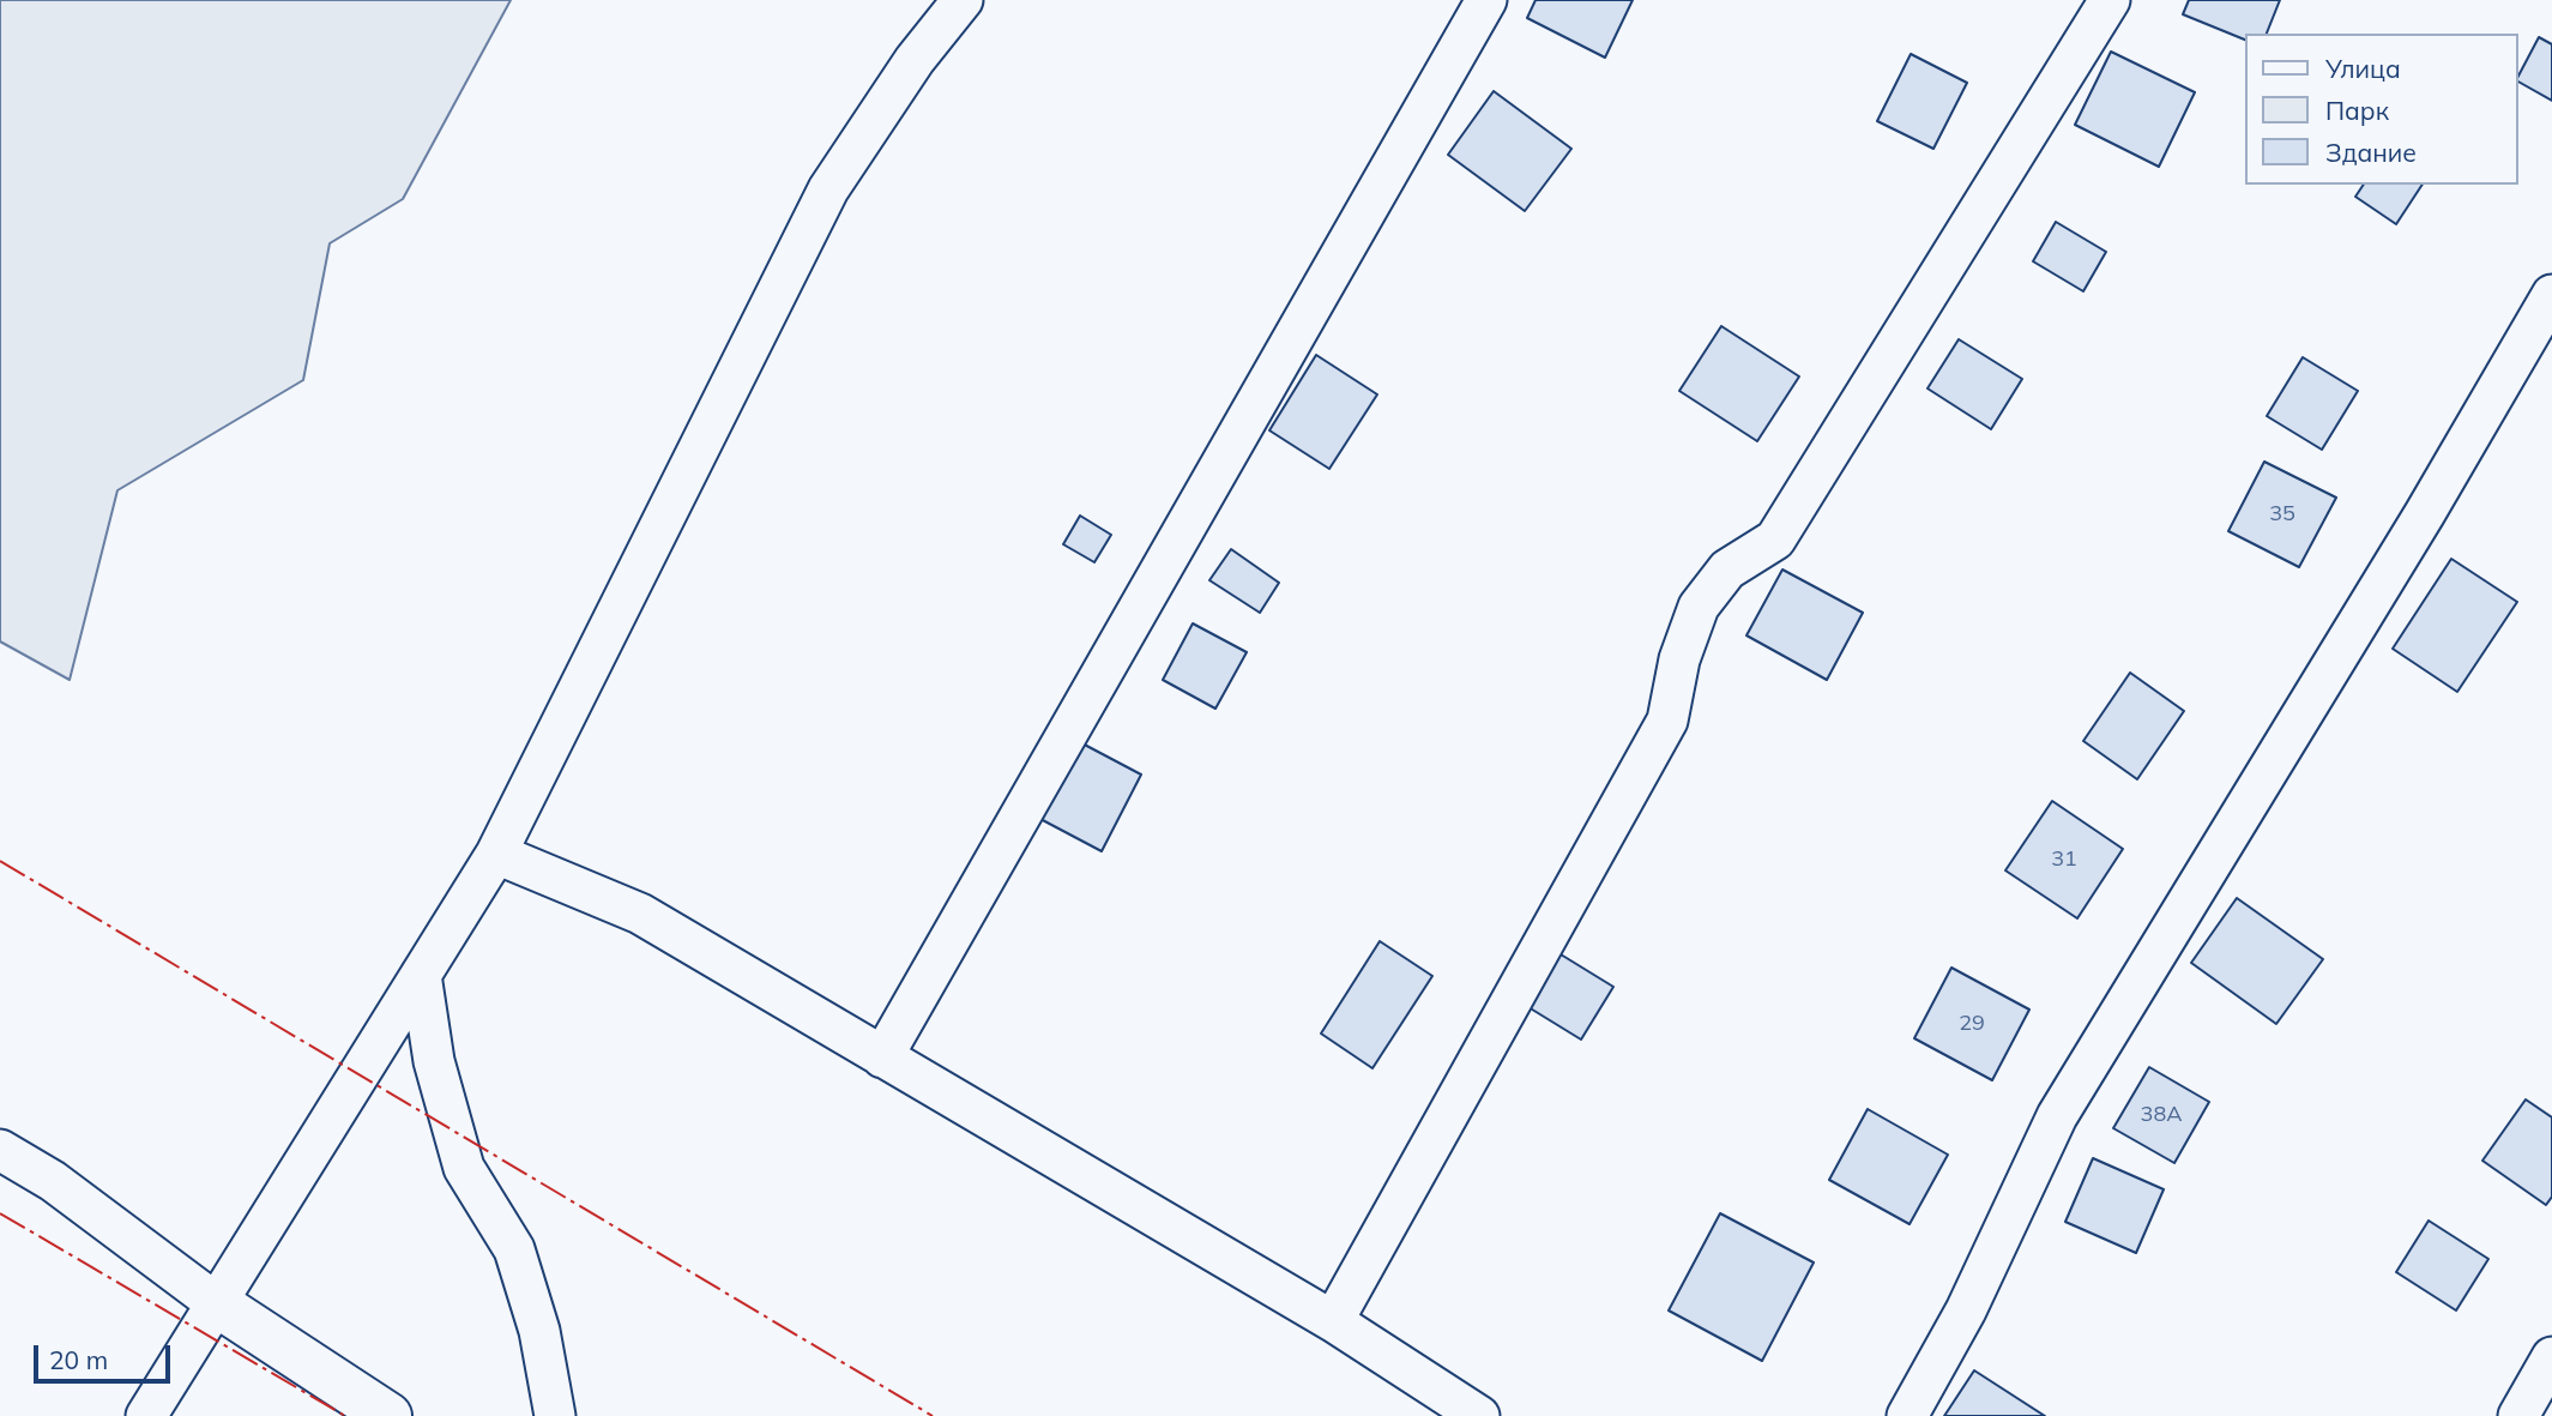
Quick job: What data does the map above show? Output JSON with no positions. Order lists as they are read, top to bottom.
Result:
{
  "house_numbers": [
    "35",
    "31",
    "29",
    "38А"
  ],
  "legend": ["Улица", "Парк", "Здание"],
  "scale_bar": "20 m"
}
